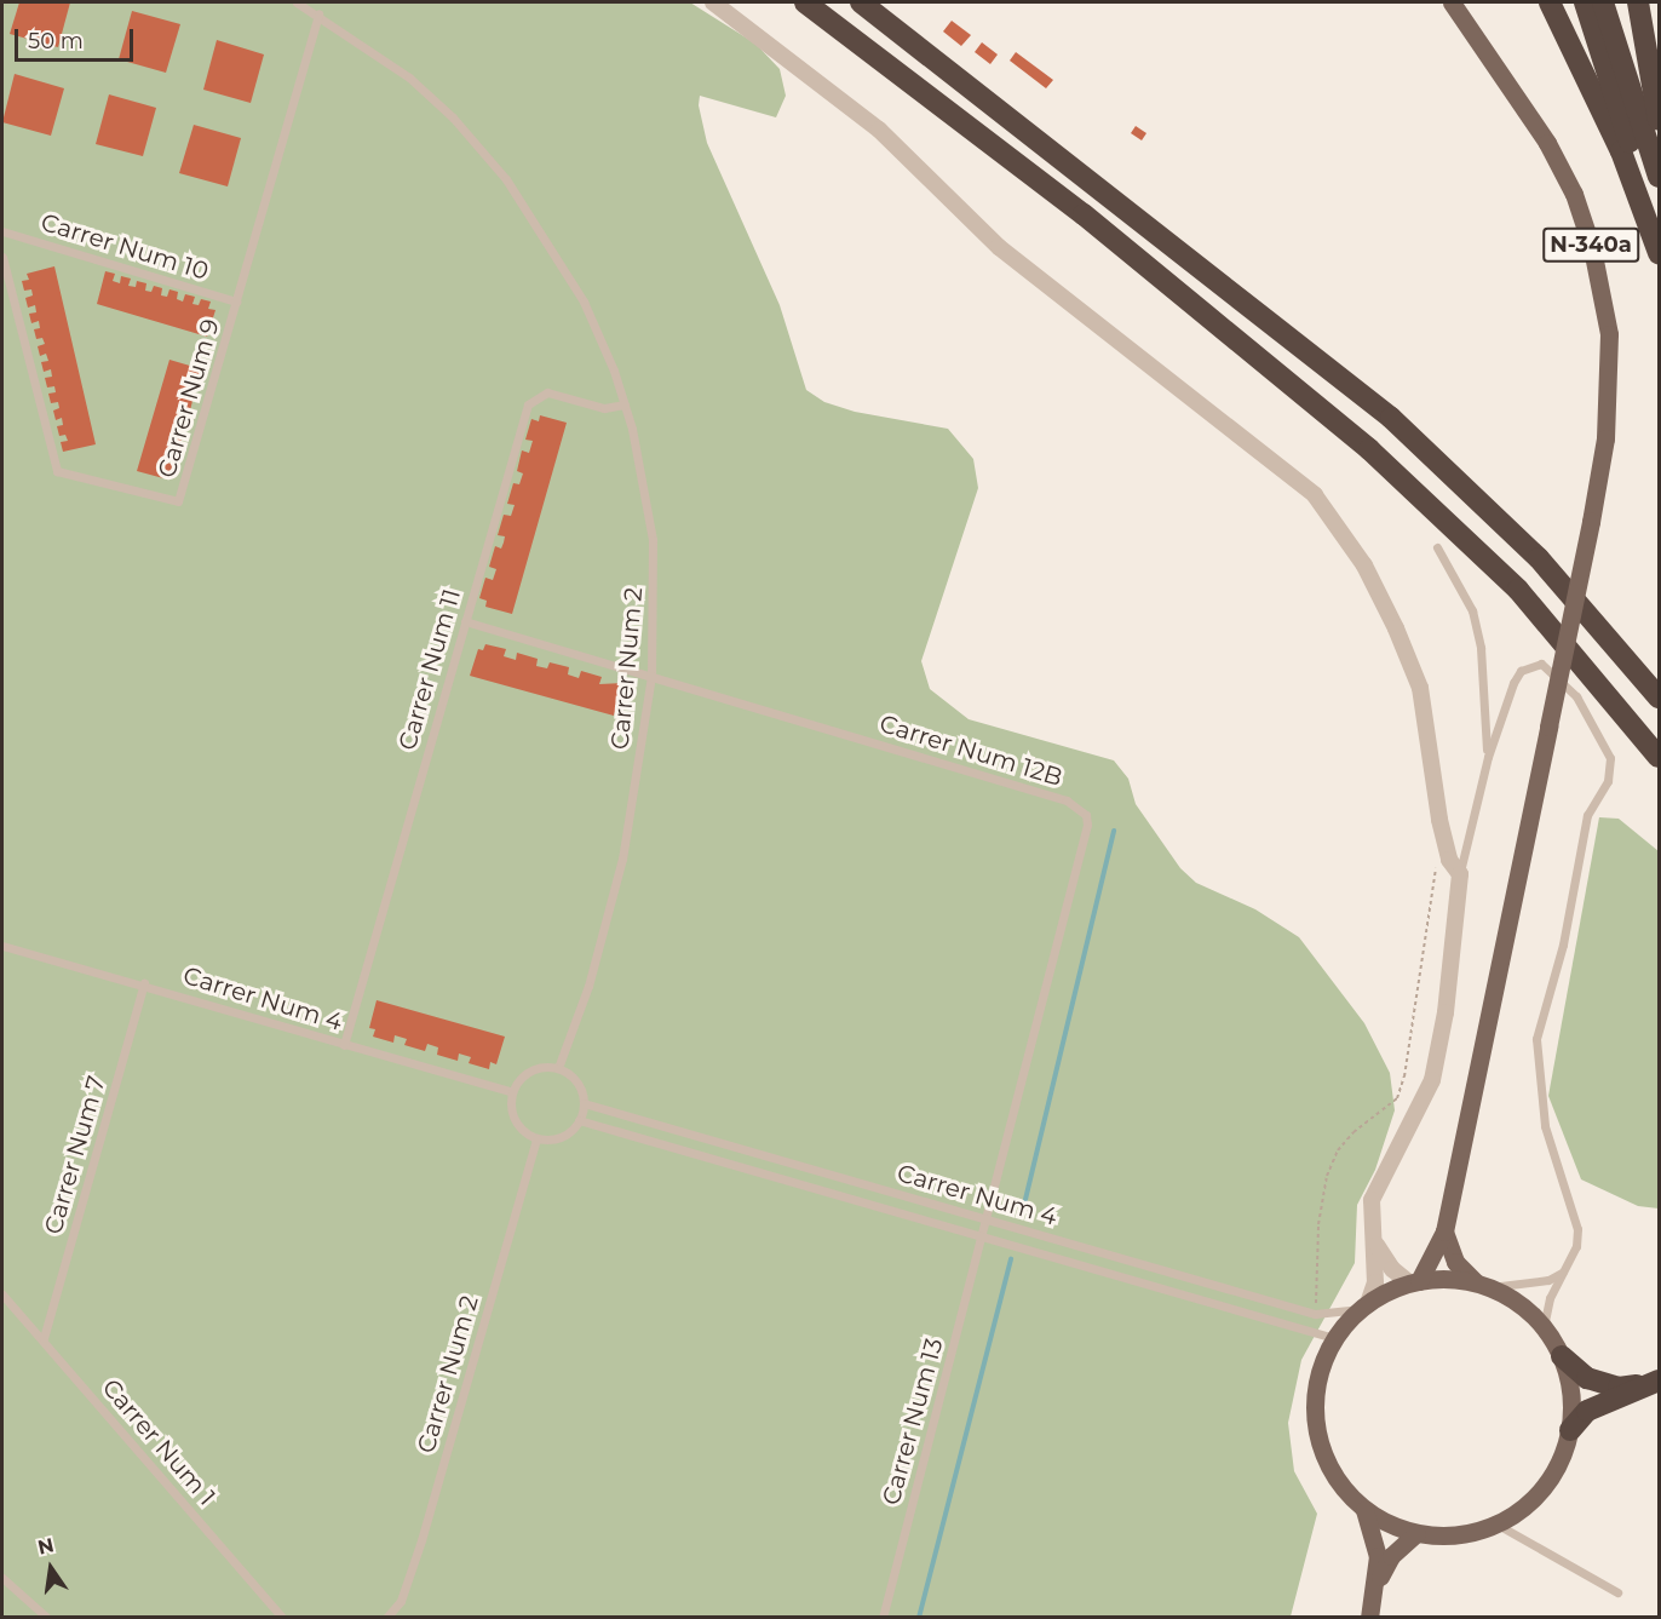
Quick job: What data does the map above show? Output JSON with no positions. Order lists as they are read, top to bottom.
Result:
{
  "streets": {
    "main road": ["N-340a"],
    "lane": [
      "Carrer Num 10",
      "Carrer Num 9",
      "Carrer Num 2",
      "Carrer Num 11",
      "Carrer Num 12B",
      "Carrer Num 4",
      "Carrer Num 7",
      "Carrer Num 13",
      "Carrer Num 1"
    ]
  },
  "crossings": [
    ["Carrer Num 10", "Carrer Num 9"],
    ["Carrer Num 9", "Carrer Num 2"],
    ["Carrer Num 2", "Carrer Num 11"],
    ["Carrer Num 2", "Carrer Num 12B"],
    ["Carrer Num 2", "Carrer Num 4"],
    ["Carrer Num 11", "Carrer Num 12B"],
    ["Carrer Num 11", "Carrer Num 4"],
    ["Carrer Num 12B", "Carrer Num 4"],
    ["Carrer Num 12B", "Carrer Num 13"],
    ["Carrer Num 4", "Carrer Num 7"],
    ["Carrer Num 4", "Carrer Num 13"],
    ["Carrer Num 7", "Carrer Num 1"]
  ],
  "scale_bar": "50 m",
  "north": "top"
}
